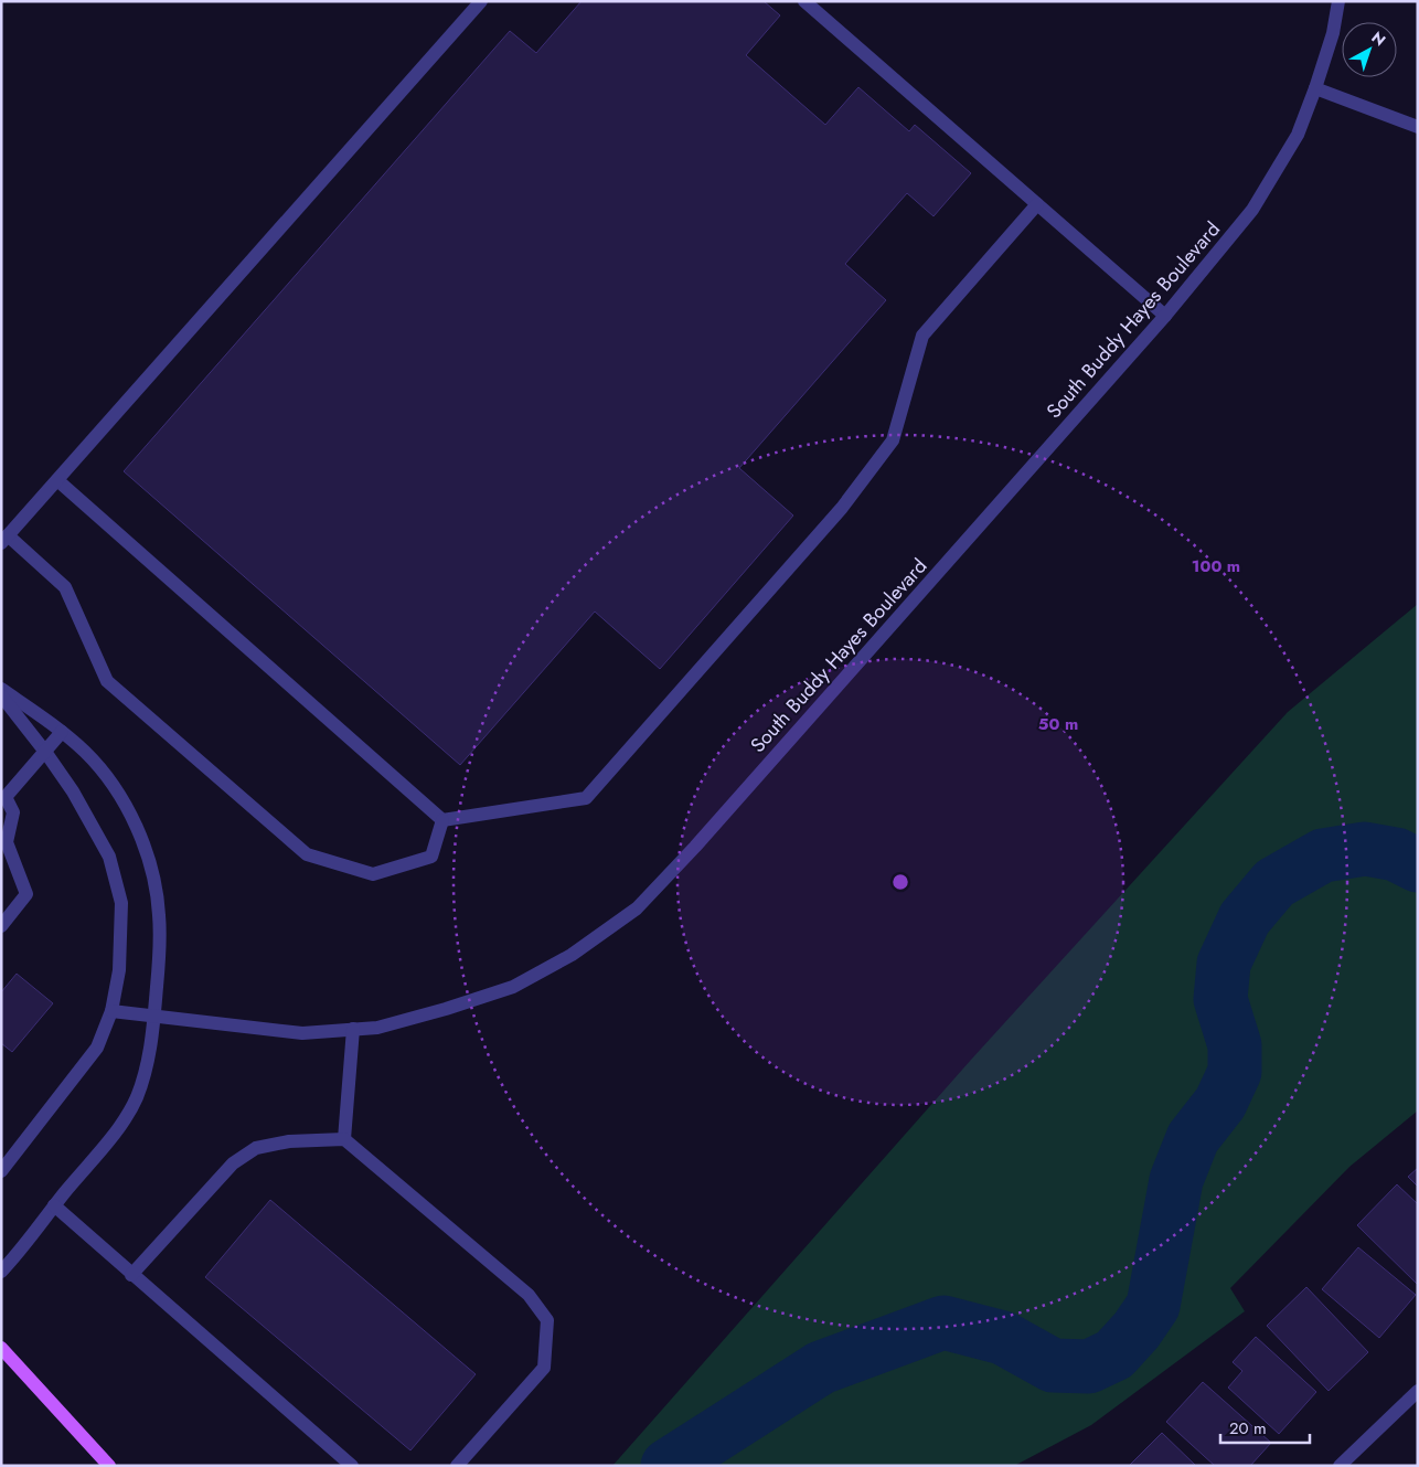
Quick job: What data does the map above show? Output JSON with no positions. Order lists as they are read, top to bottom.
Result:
{
  "streets": {
    "street": ["South Buddy Hayes Boulevard"]
  },
  "scale_bar": "20 m",
  "north": "top right",
  "rings": ["100 m", "50 m"]
}
